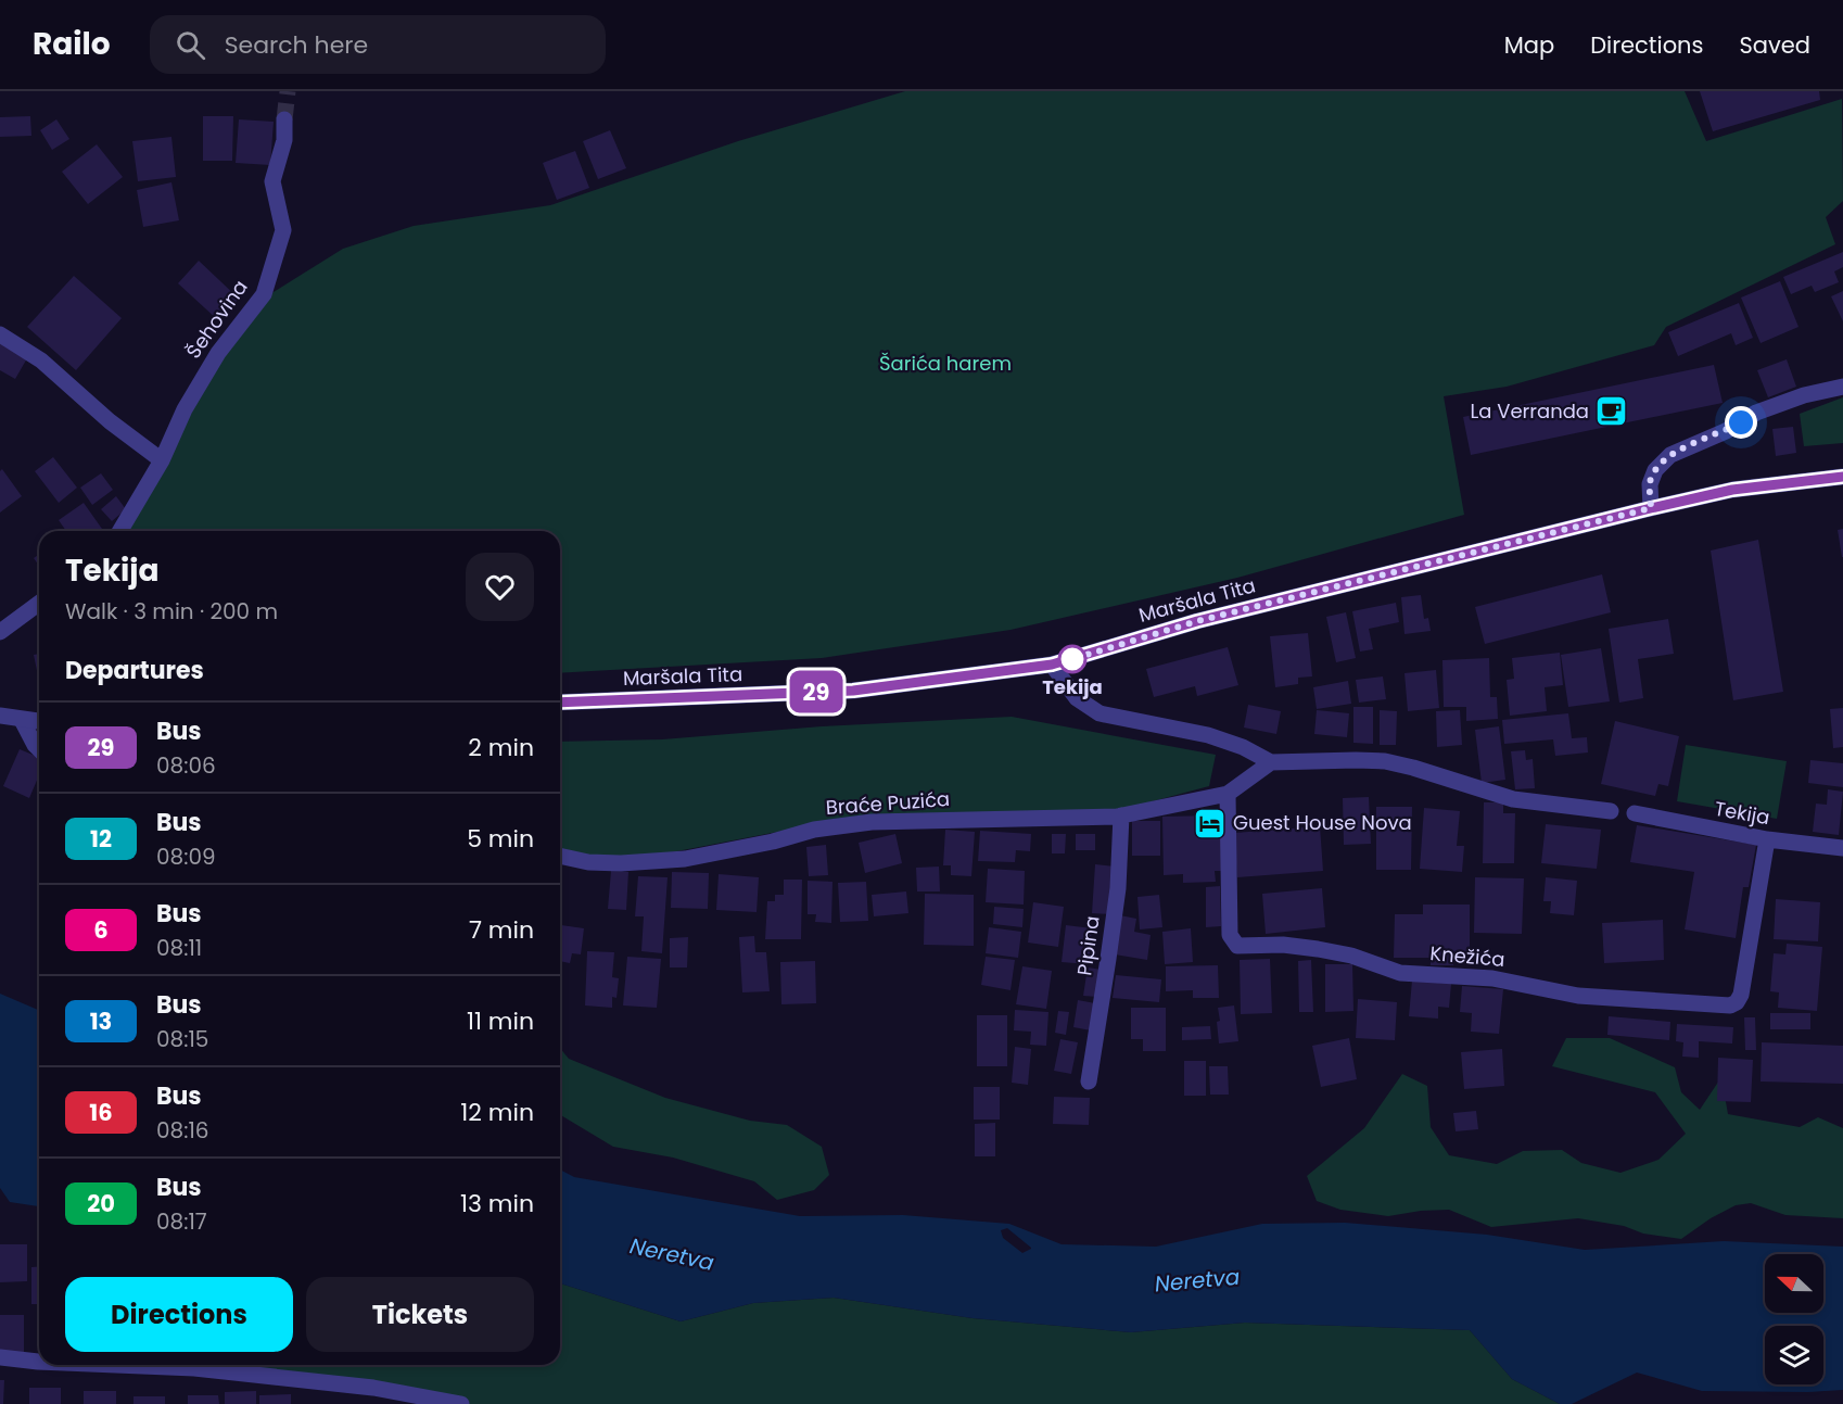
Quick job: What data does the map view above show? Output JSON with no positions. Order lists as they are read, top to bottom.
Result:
{
  "streets": {
    "street": [
      "Šehovina",
      "Maršala Tita",
      "Braće Puzića",
      "Tekija",
      "Pipina",
      "Knežića"
    ]
  },
  "crossings": [
    ["Braće Puzića", "Pipina"],
    ["Braće Puzića", "Knežića"],
    ["Tekija", "Knežića"]
  ],
  "water": ["Neretva"],
  "parks": ["Šarića harem"],
  "places": {
    "cafe": ["La Verranda"],
    "other": ["Tekija"],
    "hotel": ["Guest House Nova"]
  },
  "lines": ["bus line 29"],
  "north": "left",
  "page": {
    "header": "Railo",
    "search": "Search here",
    "nav": ["Map", "Directions", "Saved"],
    "on_map": "29",
    "heading": [
      ["Tekija", "Walk · 3 min · 200 m"],
      "Departures"
    ],
    "list": [
      {
        "mark": "29",
        "name": "Bus",
        "note": "08:06",
        "value": "2 min"
      },
      {
        "mark": "12",
        "name": "Bus",
        "note": "08:09",
        "value": "5 min"
      },
      {
        "mark": "6",
        "name": "Bus",
        "note": "08:11",
        "value": "7 min"
      },
      {
        "mark": "13",
        "name": "Bus",
        "note": "08:15",
        "value": "11 min"
      },
      {
        "mark": "16",
        "name": "Bus",
        "note": "08:16",
        "value": "12 min"
      },
      {
        "mark": "20",
        "name": "Bus",
        "note": "08:17",
        "value": "13 min"
      }
    ],
    "buttons": ["Directions", "Tickets"]
  }
}
